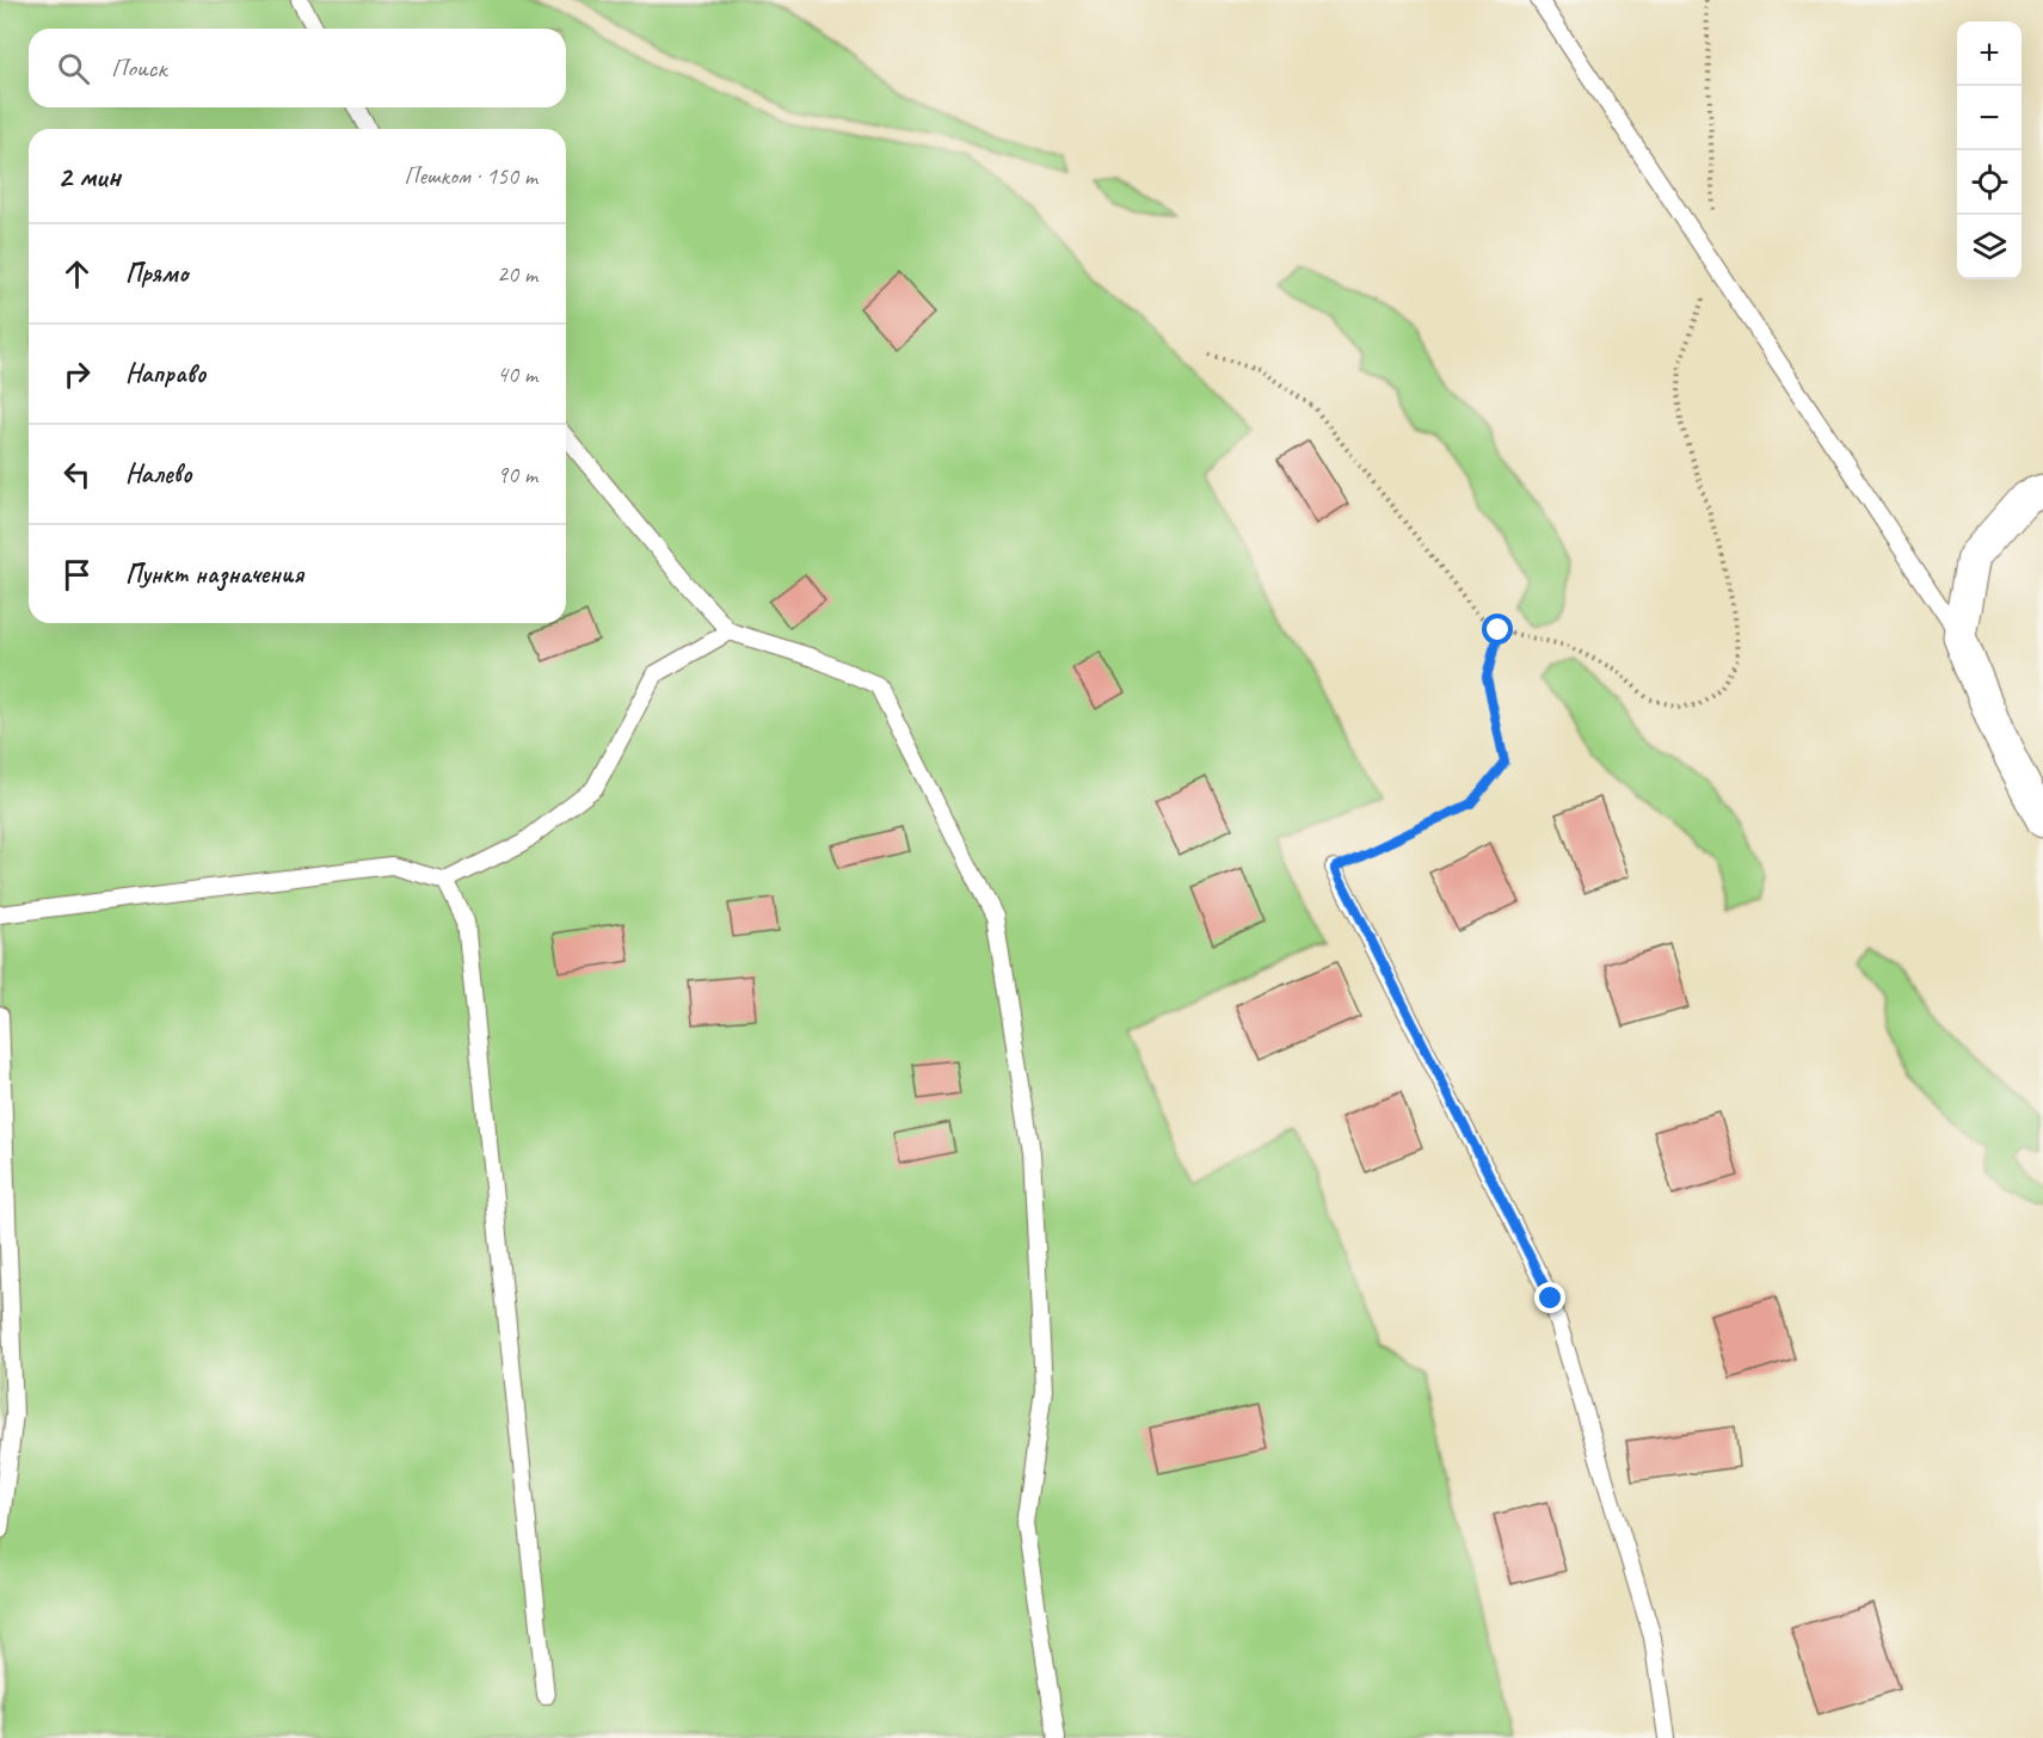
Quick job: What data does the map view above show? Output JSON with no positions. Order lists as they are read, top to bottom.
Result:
{
  "page": {
    "map_buttons": ["+", "−"],
    "search": "Поиск",
    "heading": ["2 мин", "Пешком · 150 m"],
    "list": [
      ["Прямо", "20 m"],
      ["Направо", "40 m"],
      ["Налево", "90 m"],
      "Пункт назначения"
    ]
  }
}
